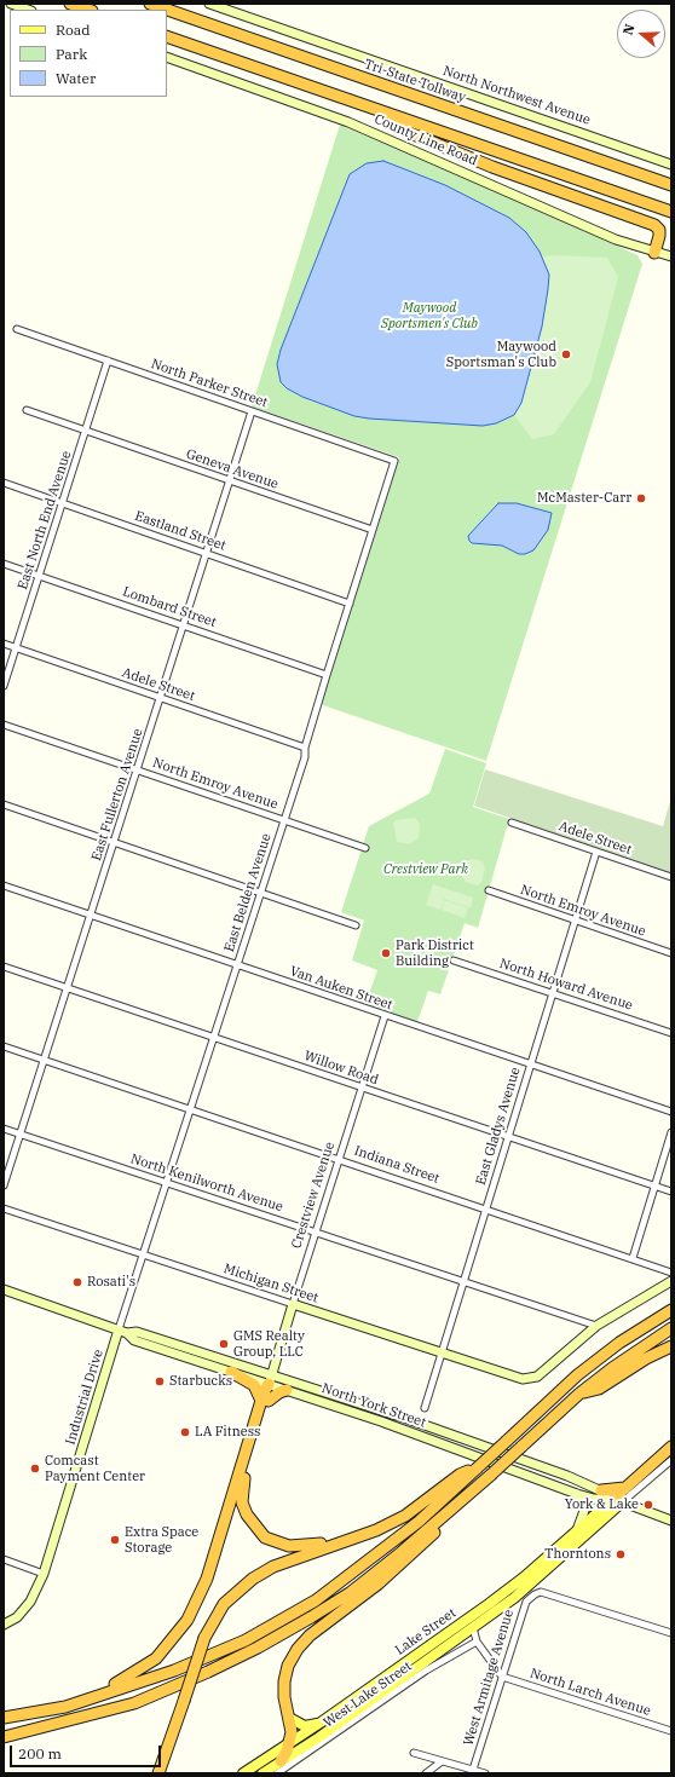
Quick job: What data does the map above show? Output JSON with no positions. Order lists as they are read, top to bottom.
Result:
{
  "streets": {
    "highway": ["Tri-State Tollway"],
    "main road": ["Lake Street"],
    "street": [
      "North Northwest Avenue",
      "County Line Road",
      "North Parker Street",
      "Geneva Avenue",
      "East North End Avenue",
      "Eastland Street",
      "Lombard Street",
      "Adele Street",
      "North Emroy Avenue",
      "East Fullerton Avenue",
      "East Belden Avenue",
      "North Howard Avenue",
      "Van Auken Street",
      "Willow Road",
      "East Gladys Avenue",
      "Indiana Street",
      "North Kenilworth Avenue",
      "Crestview Avenue",
      "Michigan Street",
      "Industrial Drive",
      "North York Street",
      "West Armitage Avenue",
      "North Larch Avenue",
      "West Lake Street"
    ]
  },
  "crossings": [
    ["North Parker Street", "East North End Avenue"],
    ["North Parker Street", "East Fullerton Avenue"],
    ["North Parker Street", "East Belden Avenue"],
    ["Geneva Avenue", "East North End Avenue"],
    ["Geneva Avenue", "East Fullerton Avenue"],
    ["Geneva Avenue", "East Belden Avenue"],
    ["East North End Avenue", "Eastland Street"],
    ["East North End Avenue", "Lombard Street"],
    ["East North End Avenue", "Adele Street"],
    ["Eastland Street", "East Fullerton Avenue"],
    ["Eastland Street", "East Belden Avenue"],
    ["Lombard Street", "East Fullerton Avenue"],
    ["Lombard Street", "East Belden Avenue"],
    ["Adele Street", "East Fullerton Avenue"],
    ["Adele Street", "East Belden Avenue"],
    ["Adele Street", "East Gladys Avenue"],
    ["North Emroy Avenue", "East Fullerton Avenue"],
    ["North Emroy Avenue", "East Belden Avenue"],
    ["North Emroy Avenue", "East Gladys Avenue"],
    ["East Fullerton Avenue", "Van Auken Street"],
    ["East Fullerton Avenue", "Willow Road"],
    ["East Fullerton Avenue", "Indiana Street"],
    ["East Fullerton Avenue", "North Kenilworth Avenue"],
    ["East Belden Avenue", "Van Auken Street"],
    ["East Belden Avenue", "Willow Road"],
    ["East Belden Avenue", "Indiana Street"],
    ["East Belden Avenue", "North Kenilworth Avenue"],
    ["East Belden Avenue", "Michigan Street"],
    ["East Belden Avenue", "Industrial Drive"],
    ["East Belden Avenue", "North York Street"],
    ["North Howard Avenue", "East Gladys Avenue"],
    ["Van Auken Street", "East Gladys Avenue"],
    ["Van Auken Street", "Crestview Avenue"],
    ["Willow Road", "East Gladys Avenue"],
    ["Willow Road", "Crestview Avenue"],
    ["East Gladys Avenue", "Indiana Street"],
    ["East Gladys Avenue", "North Kenilworth Avenue"],
    ["East Gladys Avenue", "Michigan Street"],
    ["Indiana Street", "Crestview Avenue"],
    ["North Kenilworth Avenue", "Crestview Avenue"],
    ["North Kenilworth Avenue", "Michigan Street"],
    ["Crestview Avenue", "Michigan Street"],
    ["Crestview Avenue", "North York Street"],
    ["Industrial Drive", "North York Street"],
    ["North York Street", "Lake Street"],
    ["West Armitage Avenue", "North Larch Avenue"]
  ],
  "parks": ["Maywood Sportsmen's Club", "Crestview Park"],
  "places": [
    "Maywood Sportsman's Club",
    "McMaster-Carr",
    "Park District Building",
    "Rosati's",
    "GMS Realty Group, LLC",
    "Starbucks",
    "LA Fitness",
    "Comcast Payment Center",
    "York & Lake",
    "Extra Space Storage",
    "Thorntons"
  ],
  "legend": ["Road", "Park", "Water"],
  "scale_bar": "200 m",
  "north": "left"
}
